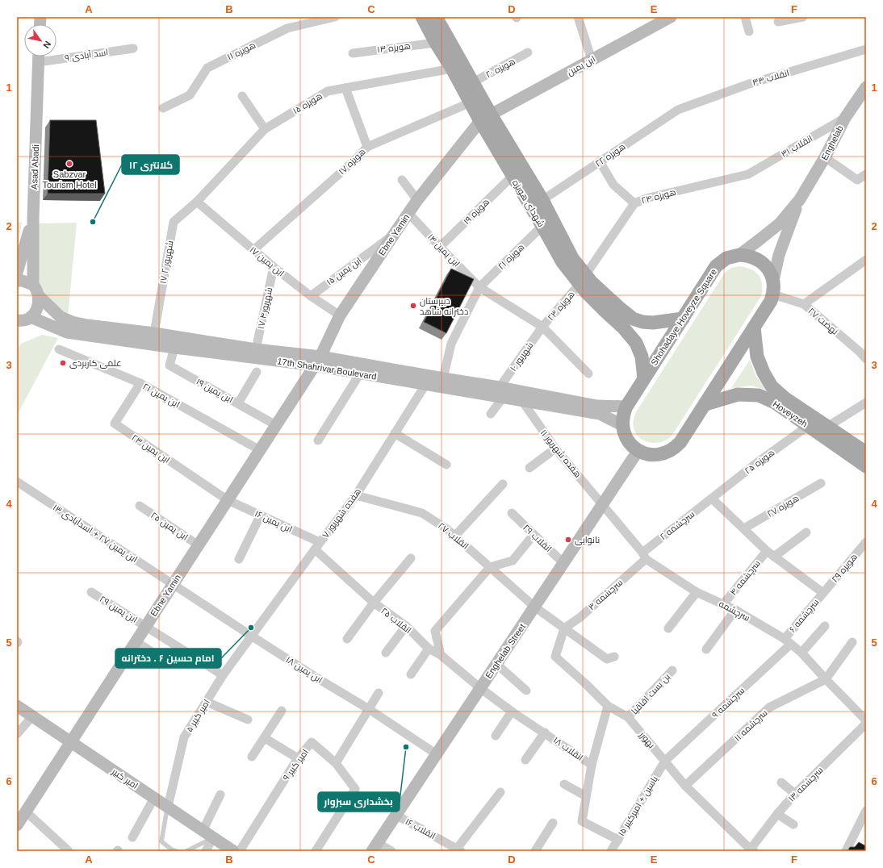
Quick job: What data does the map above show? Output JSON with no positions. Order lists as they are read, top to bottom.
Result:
{
  "streets": {
    "main road": [
      "ابن یمین",
      "Enghelab",
      "Asad Abadi",
      "شهدای هویزه",
      "Ebne Yamin",
      "Shohadaye Hoveyze Square",
      "17th Shahrivar Boulevard",
      "Hoveyzeh",
      "Enghelab Street",
      "امیر کبیر"
    ],
    "street": [
      "هویزه ۱۳",
      "هویزه ۱۱",
      "اسد آبادی ۹",
      "هویزه ۲۰",
      "انقلاب ۳۳",
      "هویزه ۱۵",
      "انقلاب ۳۱",
      "هویزه ۲۲",
      "هویزه ۱۷",
      "هویزه ۲۴",
      "هویزه ۱۹",
      "ابن یمین ۱۴",
      "هویزه ۲۱",
      "ابن یمین ۱۷",
      "۱۷ شهریور ۲",
      "ابن یمین ۱۵",
      "هویزه ۲۳",
      "۱۷ شهریور۴",
      "نهضت ۲۷",
      "شهریور ۱۰",
      "ابن یمین ۱۹",
      "ابن یمین ۲۱",
      "ابن یمین ۲۳",
      "هفده شهریور ۱۱",
      "هویزه ۲۵",
      "هویزه ۲۷",
      "هفده شهریور ۷",
      "ابن یمین ۱۶",
      "سرچشمه ۲",
      "ابن یمین ۲۵",
      "ابن یمین ۲۷ + اسدآبادی ۱۳",
      "انقلاب ۲۷",
      "انقلاب ۲۹",
      "هویزه ۲۹",
      "سرچشمه ۴",
      "سرچشمه ۳",
      "ابن یمین ۲۹",
      "سرچشمه",
      "سرچشمه ۶",
      "انقلاب ۲۵",
      "ابن یمین ۱۸",
      "بن بست اقاقیا",
      "سرچشمه ۹",
      "امیر کبیر ۵",
      "سرچشمه ۱۱",
      "بهورز",
      "انقلاب ۱۸",
      "امیر کبیر ۹",
      "سرچشمه ۱۳",
      "یاسین + امیرکبیر ۱۵",
      "انقلاب ۱۶"
    ]
  },
  "crossings": [
    ["هویزه ۱۳", "شهدای هویزه"],
    ["ابن یمین", "شهدای هویزه"],
    ["ابن یمین", "Ebne Yamin"],
    ["هویزه ۲۰", "شهدای هویزه"],
    ["انقلاب ۳۳", "هویزه ۲۲"],
    ["هویزه ۱۵", "شهدای هویزه"],
    ["هویزه ۱۵", "ابن یمین ۱۷"],
    ["هویزه ۱۵", "۱۷ شهریور ۲"],
    ["Enghelab", "انقلاب ۳۱"],
    ["انقلاب ۳۱", "هویزه ۲۴"],
    ["هویزه ۲۲", "شهدای هویزه"],
    ["هویزه ۱۷", "شهدای هویزه"],
    ["هویزه ۱۷", "ابن یمین ۱۷"],
    ["هویزه ۲۴", "شهدای هویزه"],
    ["هویزه ۲۴", "هویزه ۲۳"],
    ["شهدای هویزه", "هویزه ۱۹"],
    ["شهدای هویزه", "Ebne Yamin"],
    ["شهدای هویزه", "هویزه ۲۱"],
    ["شهدای هویزه", "هویزه ۲۳"],
    ["شهدای هویزه", "Shohadaye Hoveyze Square"],
    ["هویزه ۱۹", "ابن یمین ۱۴"],
    ["Ebne Yamin", "ابن یمین ۱۴"],
    ["Ebne Yamin", "ابن یمین ۱۷"],
    ["Ebne Yamin", "ابن یمین ۱۵"],
    ["Ebne Yamin", "17th Shahrivar Boulevard"],
    ["Ebne Yamin", "ابن یمین ۱۹"],
    ["Ebne Yamin", "ابن یمین ۲۱"],
    ["Ebne Yamin", "ابن یمین ۲۳"],
    ["Ebne Yamin", "ابن یمین ۱۶"],
    ["Ebne Yamin", "ابن یمین ۲۵"],
    ["Ebne Yamin", "ابن یمین ۲۷ + اسدآبادی ۱۳"],
    ["Ebne Yamin", "ابن یمین ۲۹"],
    ["Ebne Yamin", "ابن یمین ۱۸"],
    ["Ebne Yamin", "امیر کبیر"],
    ["ابن یمین ۱۴", "هویزه ۲۱"],
    ["ابن یمین ۱۴", "هویزه ۲۳"],
    ["ابن یمین ۱۴", "شهریور ۱۰"],
    ["هویزه ۲۱", "17th Shahrivar Boulevard"],
    ["ابن یمین ۱۷", "۱۷ شهریور ۲"],
    ["ابن یمین ۱۷", "ابن یمین ۱۵"],
    ["ابن یمین ۱۷", "۱۷ شهریور۴"],
    ["۱۷ شهریور ۲", "17th Shahrivar Boulevard"],
    ["هویزه ۲۳", "شهریور ۱۰"],
    ["۱۷ شهریور۴", "17th Shahrivar Boulevard"],
    ["Shohadaye Hoveyze Square", "17th Shahrivar Boulevard"],
    ["شهریور ۱۰", "17th Shahrivar Boulevard"],
    ["17th Shahrivar Boulevard", "ابن یمین ۱۹"],
    ["17th Shahrivar Boulevard", "هفده شهریور ۱۱"],
    ["17th Shahrivar Boulevard", "هفده شهریور ۷"],
    ["ابن یمین ۲۱", "ابن یمین ۲۳"],
    ["Hoveyzeh", "هویزه ۲۵"],
    ["ابن یمین ۲۳", "ابن یمین ۱۶"],
    ["هفده شهریور ۱۱", "سرچشمه"],
    ["هفده شهریور ۱۱", "Enghelab Street"],
    ["هویزه ۲۵", "سرچشمه ۲"],
    ["هفده شهریور ۷", "ابن یمین ۱۶"],
    ["هفده شهریور ۷", "انقلاب ۲۷"],
    ["هفده شهریور ۷", "انقلاب ۲۵"],
    ["هفده شهریور ۷", "ابن یمین ۱۸"],
    ["هفده شهریور ۷", "امیر کبیر ۵"],
    ["ابن یمین ۱۶", "انقلاب ۲۵"],
    ["سرچشمه ۲", "سرچشمه ۳"],
    ["سرچشمه ۲", "سرچشمه"],
    ["ابن یمین ۲۷ + اسدآبادی ۱۳", "ابن یمین ۱۸"],
    ["انقلاب ۲۷", "سرچشمه ۳"],
    ["انقلاب ۲۷", "Enghelab Street"],
    ["انقلاب ۲۷", "بهورز"],
    ["انقلاب ۲۹", "Enghelab Street"],
    ["هویزه ۲۹", "سرچشمه ۶"],
    ["سرچشمه ۴", "سرچشمه"],
    ["سرچشمه ۳", "سرچشمه"],
    ["سرچشمه ۳", "بهورز"],
    ["ابن یمین ۲۹", "امیر کبیر ۵"],
    ["سرچشمه", "سرچشمه ۶"],
    ["سرچشمه", "Enghelab Street"],
    ["سرچشمه", "سرچشمه ۹"],
    ["سرچشمه", "سرچشمه ۱۱"],
    ["سرچشمه ۶", "سرچشمه ۹"],
    ["انقلاب ۲۵", "Enghelab Street"],
    ["انقلاب ۲۵", "انقلاب ۱۸"],
    ["Enghelab Street", "ابن یمین ۱۸"],
    ["Enghelab Street", "انقلاب ۱۸"],
    ["Enghelab Street", "انقلاب ۱۶"],
    ["ابن یمین ۱۸", "امیر کبیر ۵"],
    ["بن بست اقاقیا", "بهورز"],
    ["سرچشمه ۹", "بهورز"],
    ["سرچشمه ۹", "یاسین + امیرکبیر ۱۵"],
    ["امیر کبیر ۵", "امیر کبیر"],
    ["سرچشمه ۱۱", "بهورز"],
    ["بهورز", "سرچشمه ۱۳"],
    ["بهورز", "یاسین + امیرکبیر ۱۵"],
    ["انقلاب ۱۸", "یاسین + امیرکبیر ۱۵"]
  ],
  "places": [
    "Sabzvar Tourism Hotel",
    "کلانتری ۱۲",
    "دبیرستان دخترانه شاهد",
    "علمی کاربردی",
    "نانوایی",
    "امام حسین ۶ . دخترانه",
    "بخشداری سبزوار"
  ],
  "north": "bottom right",
  "grid": {
    "columns": [
      "A",
      "B",
      "C",
      "D",
      "E",
      "F"
    ],
    "rows": [
      "1",
      "2",
      "3",
      "4",
      "5",
      "6"
    ]
  }
}
